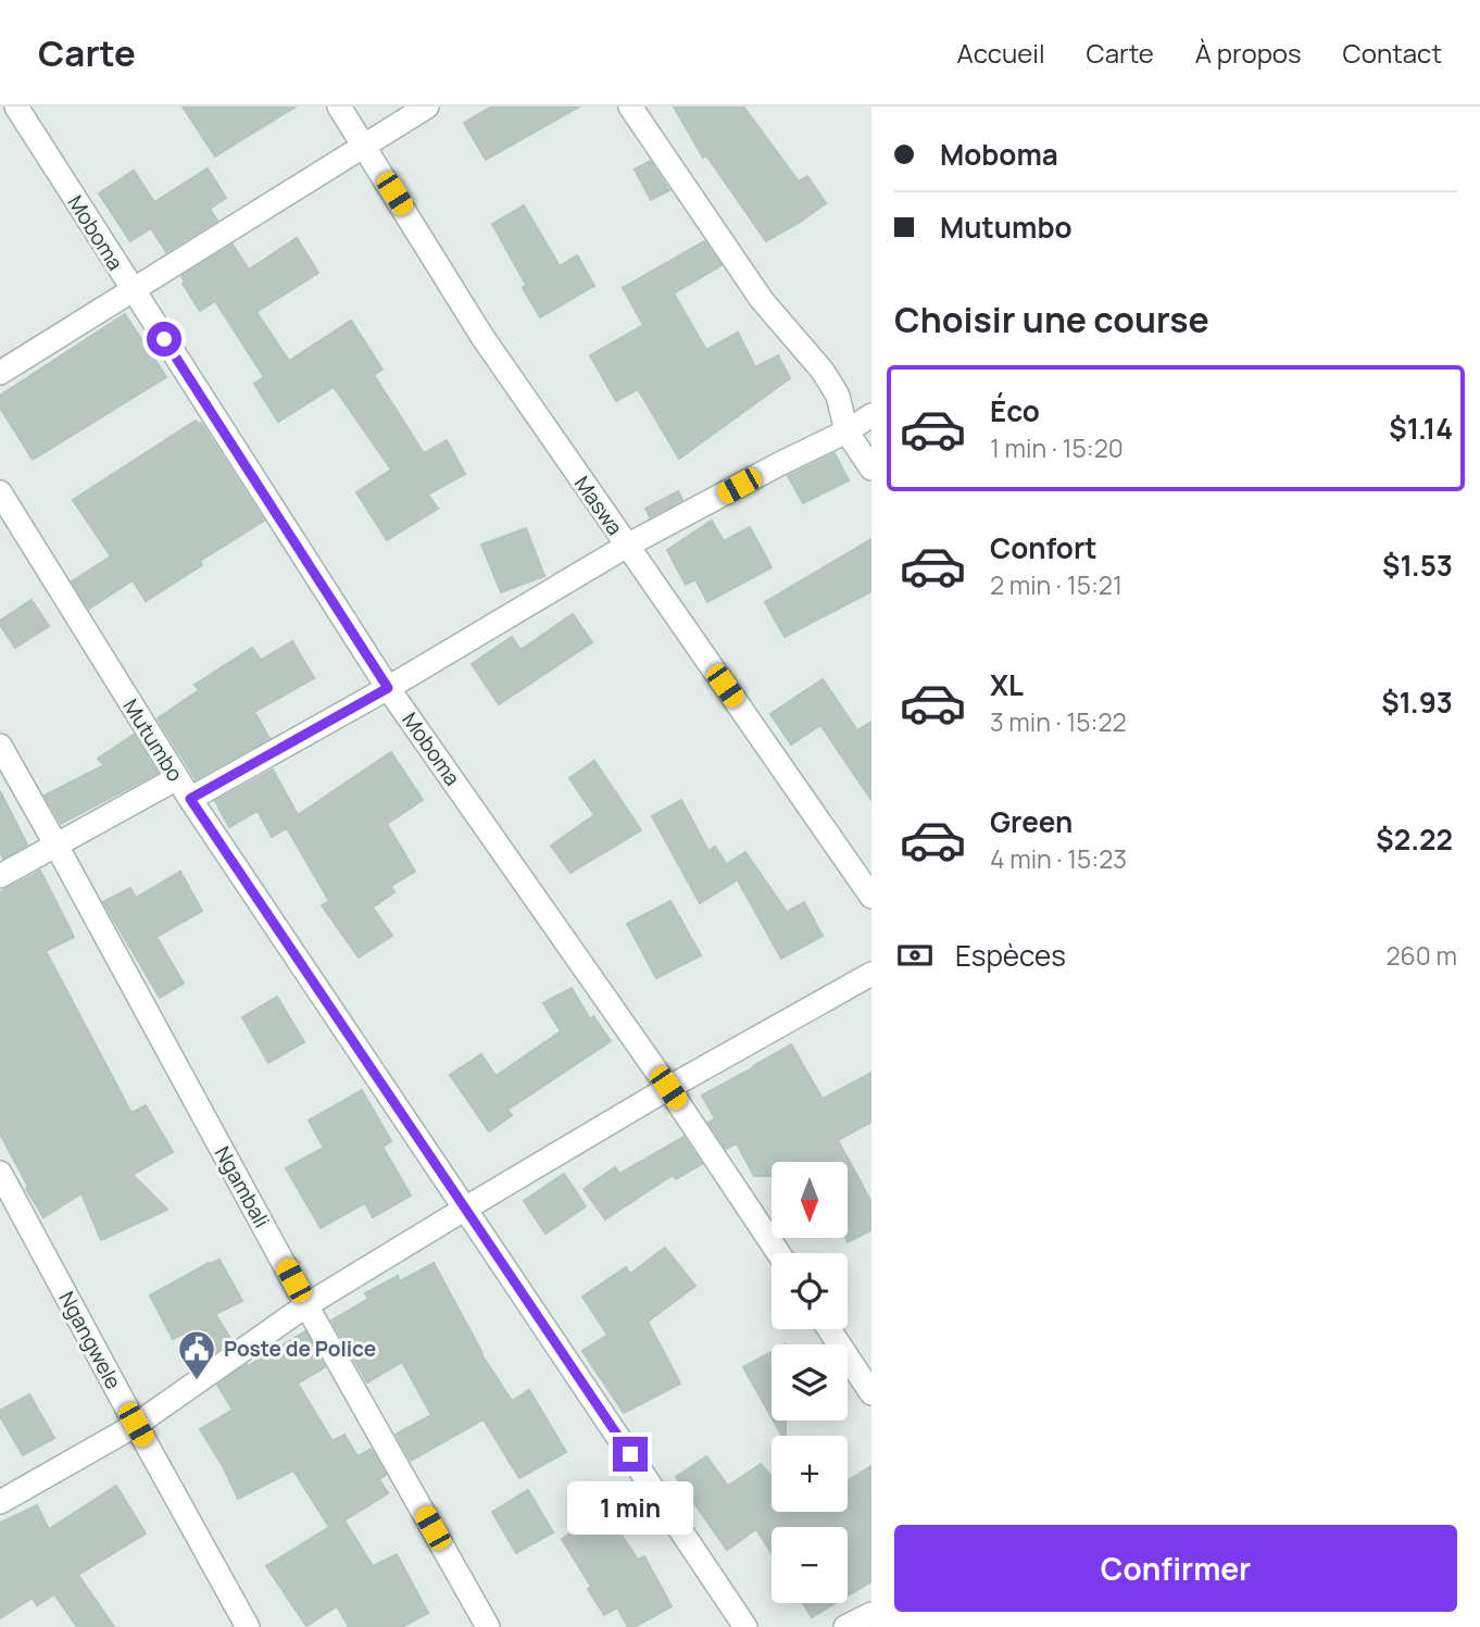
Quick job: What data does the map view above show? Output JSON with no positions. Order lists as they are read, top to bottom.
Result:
{
  "streets": {
    "street": [
      "Moboma",
      "Maswa",
      "Mutumbo",
      "Ngambali",
      "Ngangwele"
    ]
  },
  "places": {
    "public building": ["Poste de Police"]
  },
  "north": "bottom",
  "page": {
    "header": "Carte",
    "nav": [
      "Accueil",
      "Carte",
      "À propos",
      "Contact"
    ],
    "banner": ["Moboma", "Mutumbo"],
    "heading": "Choisir une course",
    "list": [
      {
        "name": "Éco",
        "note": "1 min · 15:20",
        "value": "$1.14"
      },
      {
        "name": "Confort",
        "note": "2 min · 15:21",
        "value": "$1.53"
      },
      {
        "name": "XL",
        "note": "3 min · 15:22",
        "value": "$1.93"
      },
      {
        "name": "Green",
        "note": "4 min · 15:23",
        "value": "$2.22"
      }
    ],
    "pay": ["Espèces", "260 m"],
    "map_buttons": ["+", "−"],
    "bubble": "1 min",
    "buttons": "Confirmer"
  }
}
